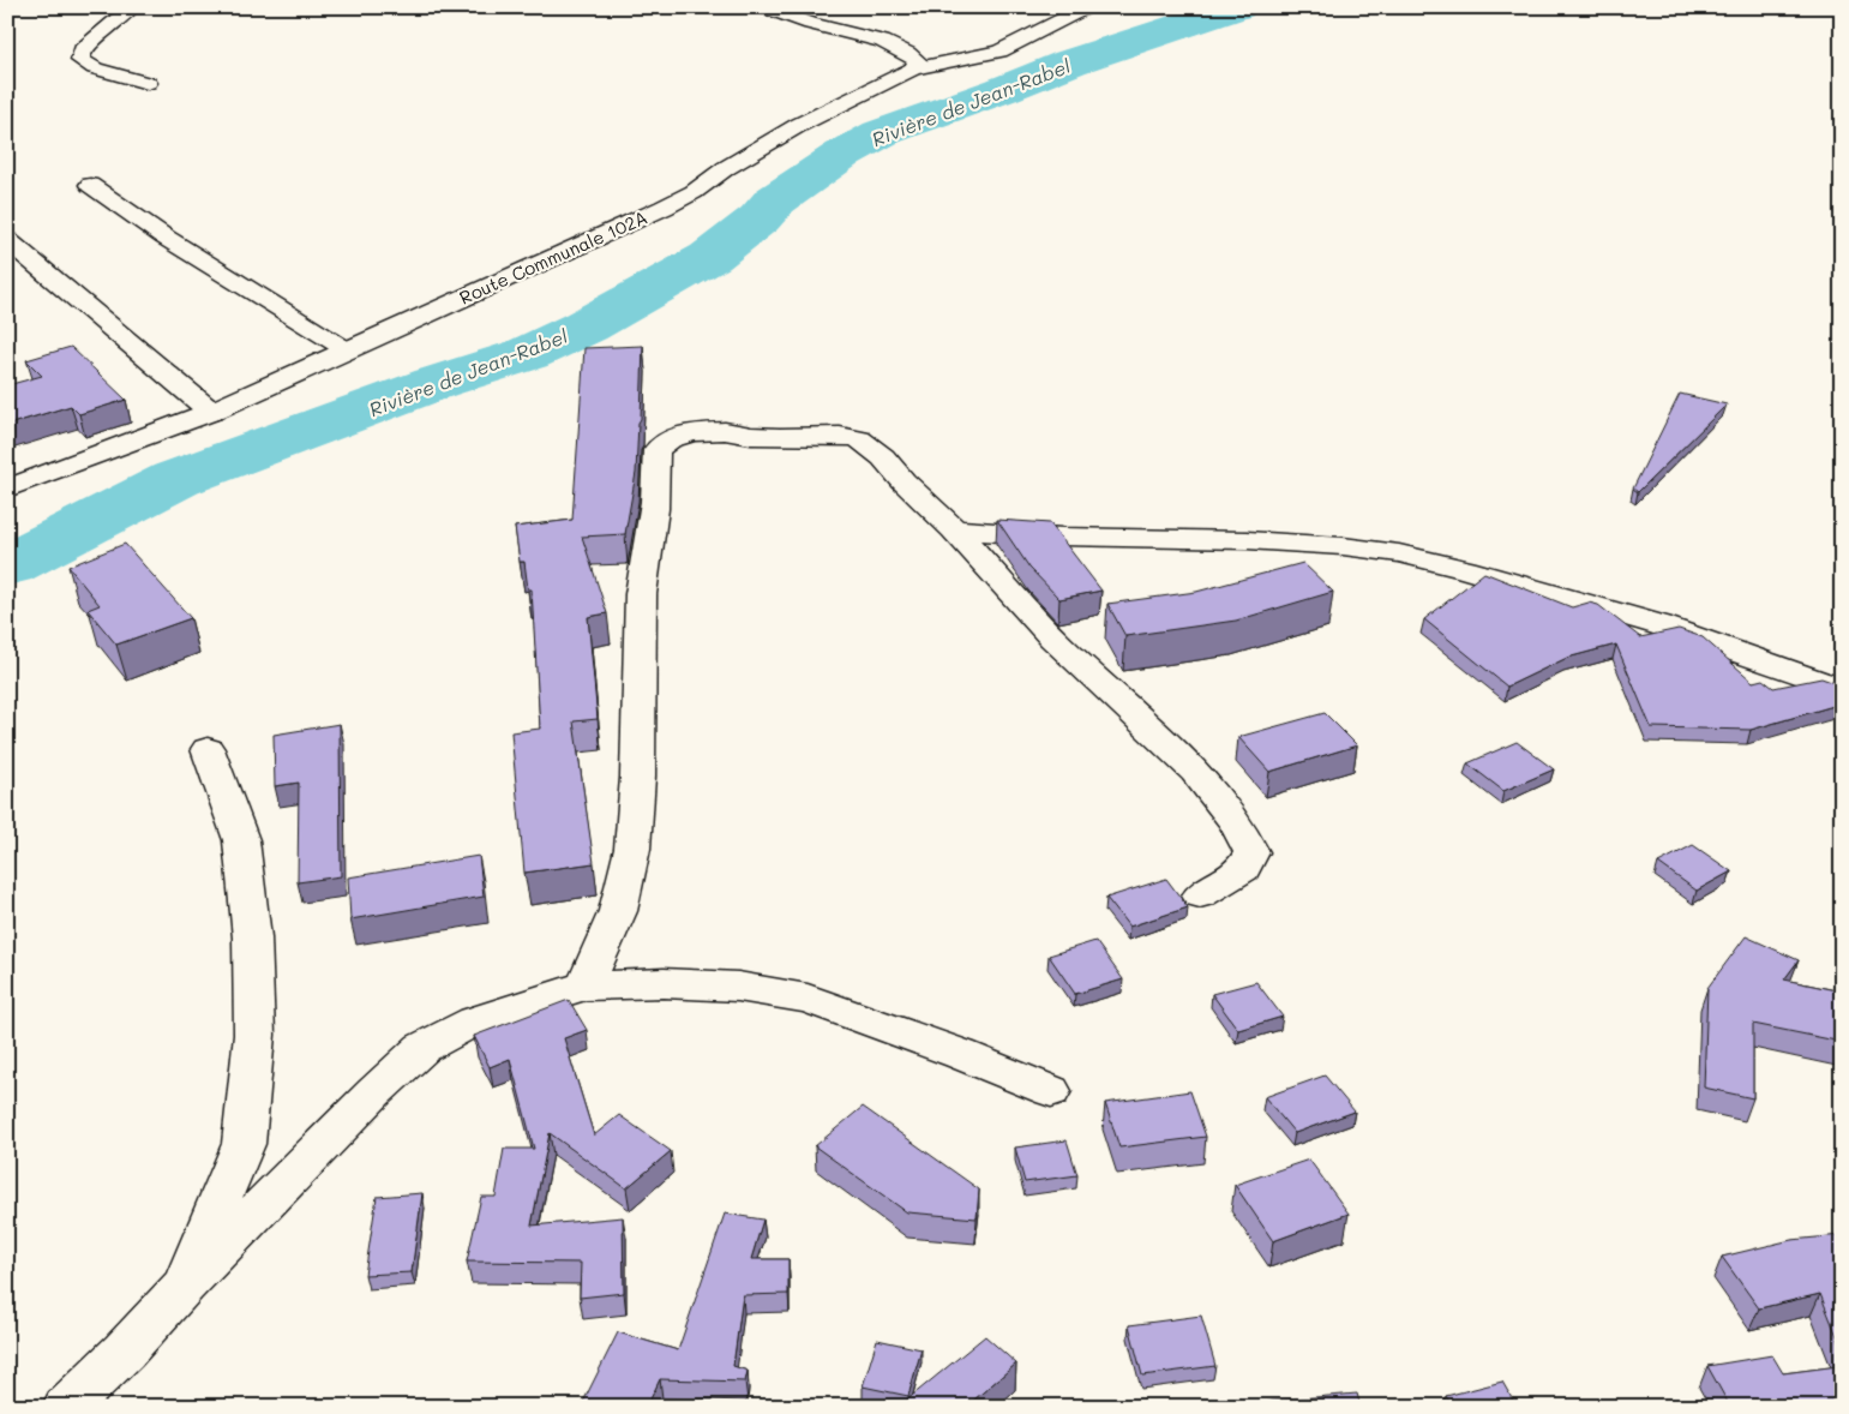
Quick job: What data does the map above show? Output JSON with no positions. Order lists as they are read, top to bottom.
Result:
{
  "streets": {
    "street": ["Route Communale 102A"]
  },
  "water": ["Rivière de Jean-Rabel"]
}
